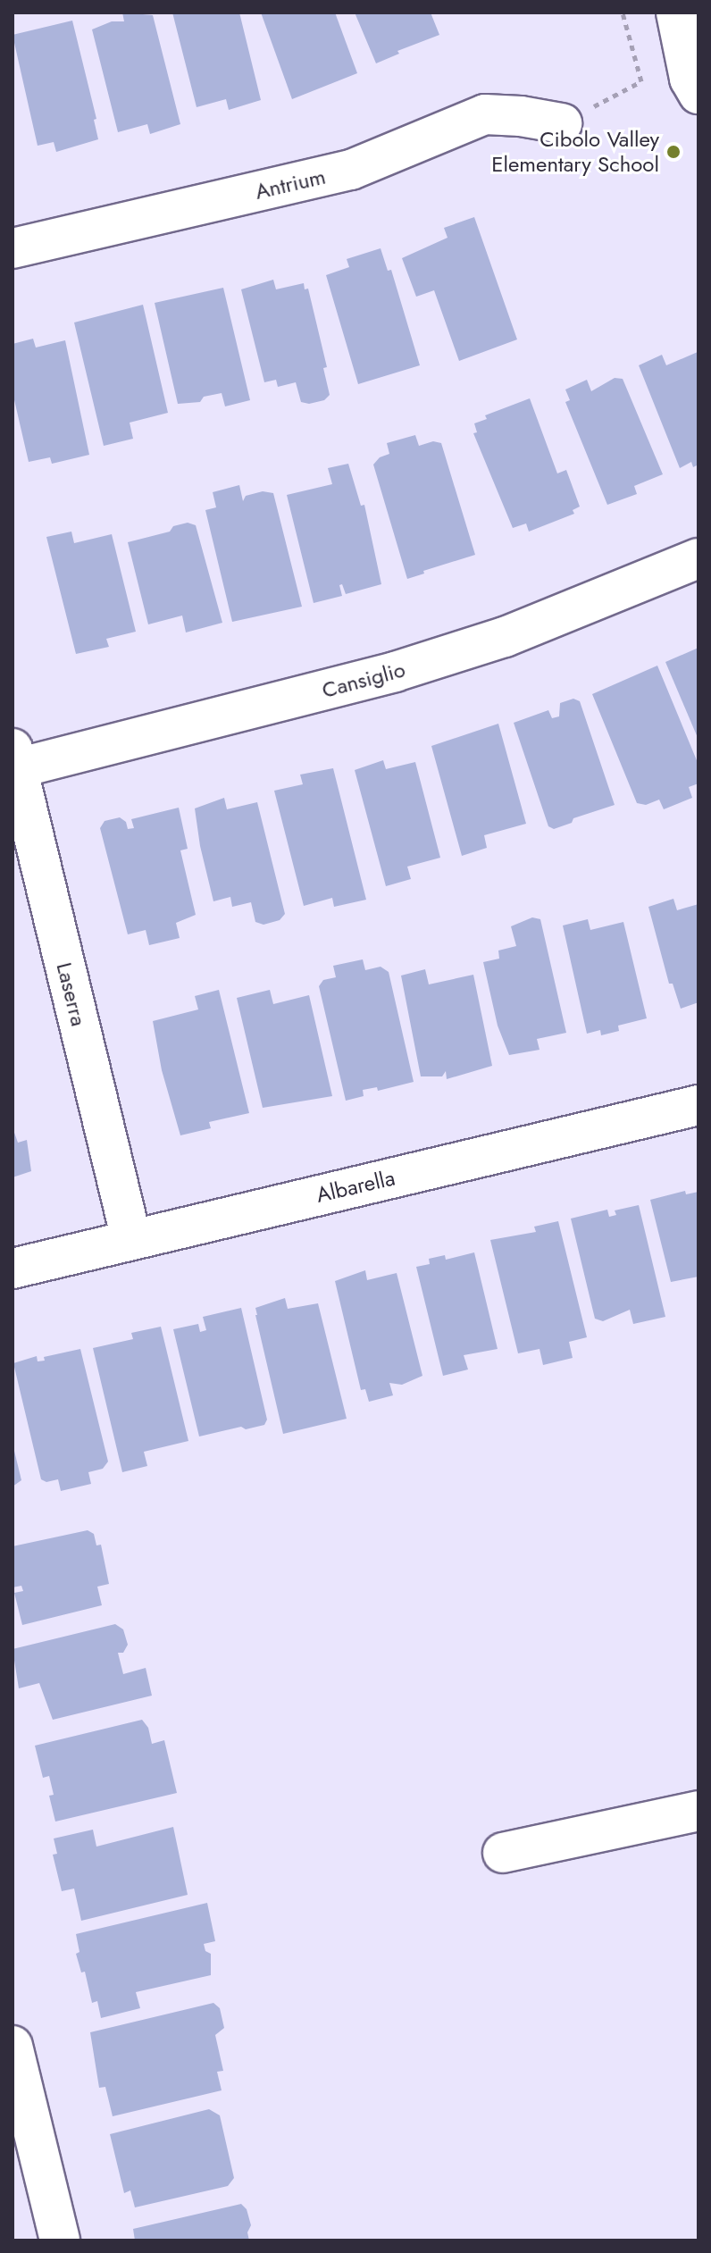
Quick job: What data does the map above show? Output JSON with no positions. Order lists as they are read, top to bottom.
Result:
{
  "streets": {
    "street": [
      "Antrium",
      "Cansiglio",
      "Laserra",
      "Albarella"
    ]
  },
  "crossings": [
    ["Cansiglio", "Laserra"],
    ["Laserra", "Albarella"]
  ],
  "places": ["Cibolo Valley Elementary School"]
}
